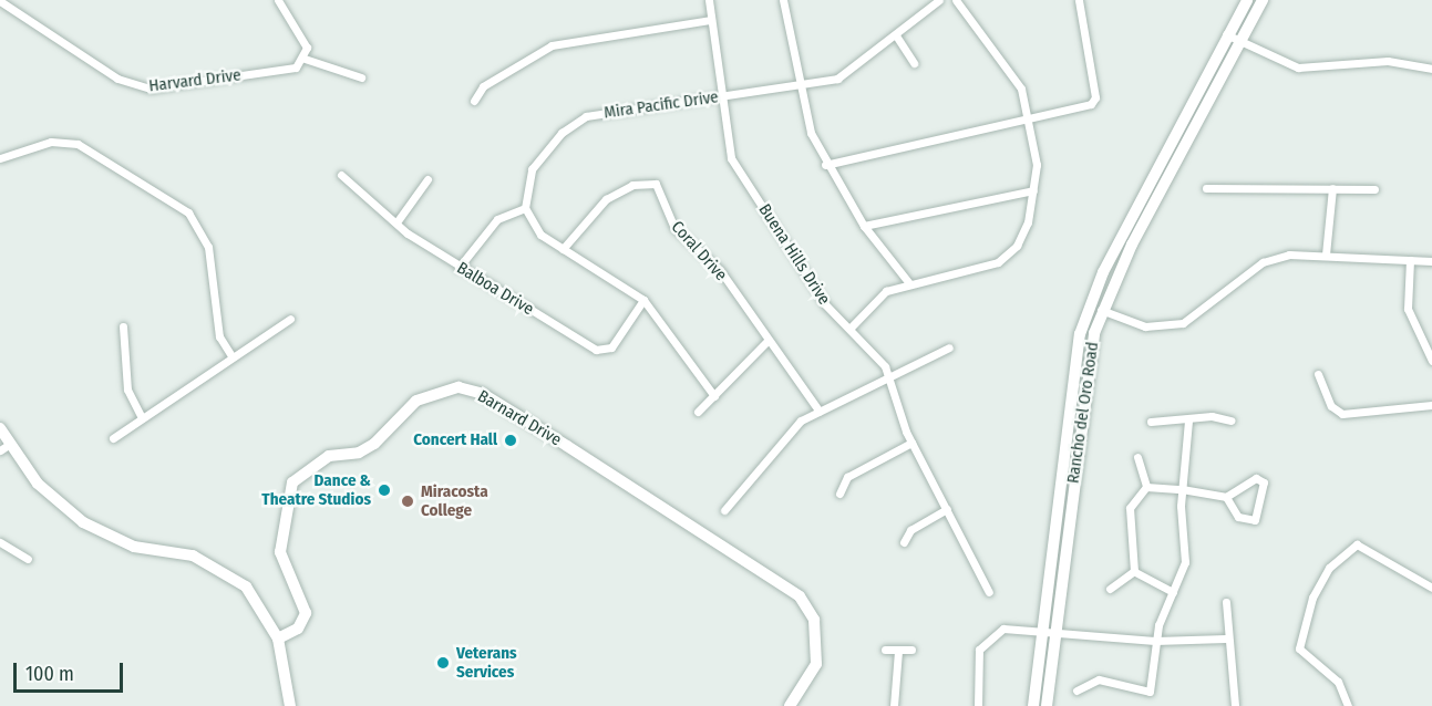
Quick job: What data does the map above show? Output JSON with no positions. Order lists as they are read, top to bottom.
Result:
{
  "streets": {
    "main road": ["Rancho del Oro Road", "Barnard Drive"],
    "street": [
      "Harvard Drive",
      "Mira Pacific Drive",
      "Coral Drive",
      "Buena Hills Drive",
      "Balboa Drive"
    ]
  },
  "crossings": [
    ["Mira Pacific Drive", "Buena Hills Drive"]
  ],
  "places": [
    "Concert Hall",
    "Dance & Theatre Studios",
    "Miracosta College",
    "Veterans Services"
  ],
  "scale_bar": "100 m"
}
